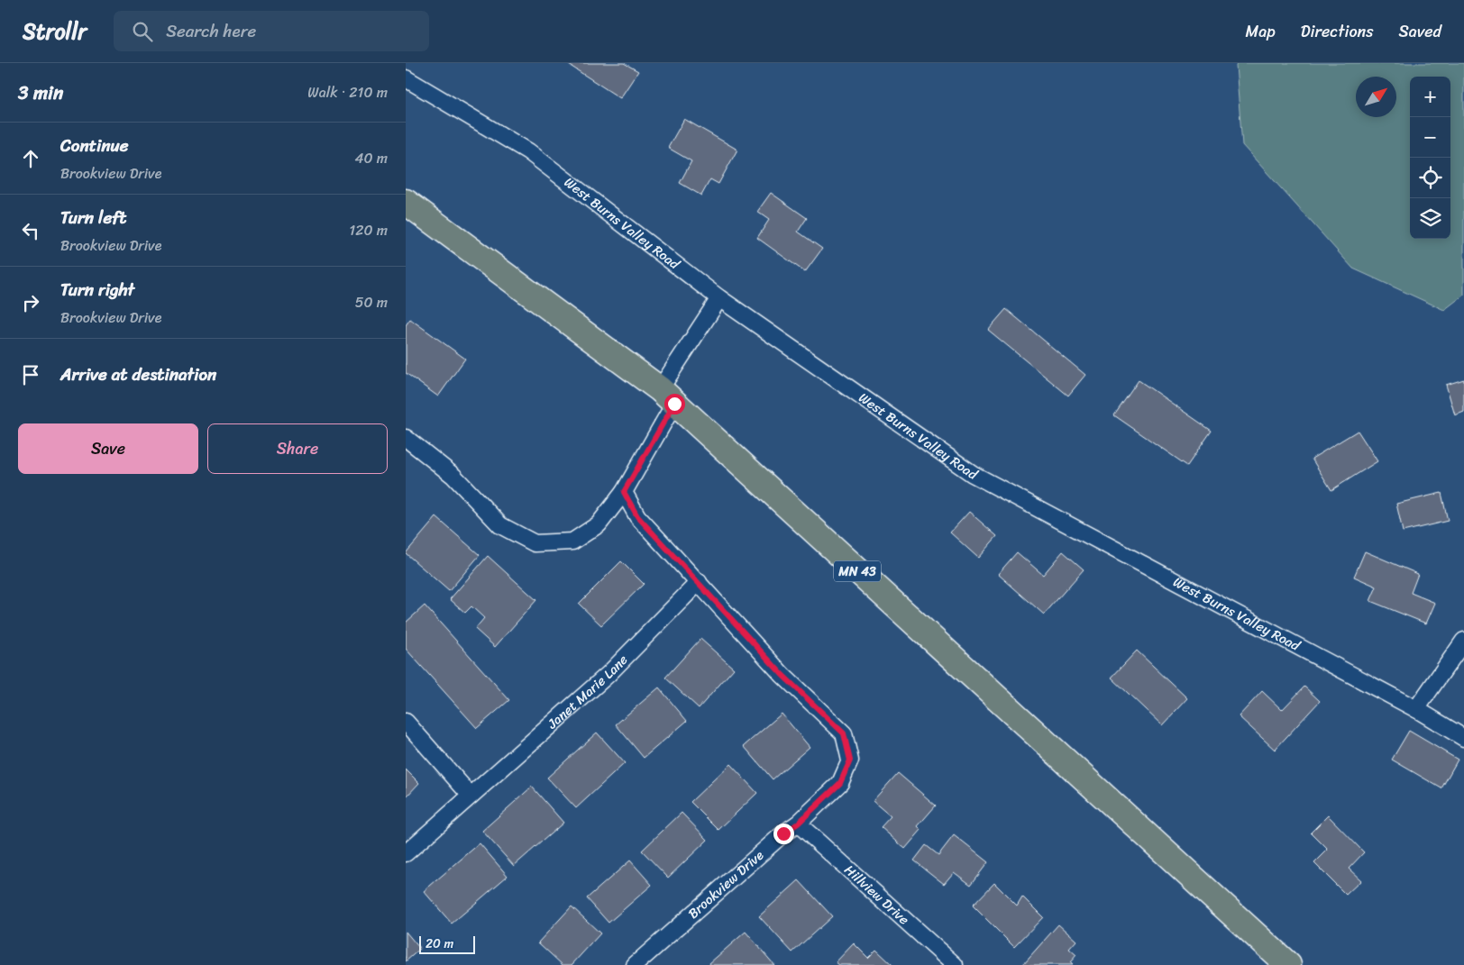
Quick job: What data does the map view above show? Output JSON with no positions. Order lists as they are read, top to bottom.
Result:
{
  "streets": {
    "main road": ["MN 43"],
    "street": [
      "West Burns Valley Road",
      "Janet Marie Lane",
      "Brookview Drive",
      "Hillview Drive"
    ]
  },
  "crossings": [
    ["Janet Marie Lane", "Brookview Drive"],
    ["Brookview Drive", "Hillview Drive"]
  ],
  "scale_bar": "20 m",
  "north": "top right",
  "page": {
    "header": "Strollr",
    "search": "Search here",
    "nav": ["Map", "Directions", "Saved"],
    "heading": ["3 min", "Walk · 210 m"],
    "map_buttons": ["+", "−"],
    "list": [
      ["Continue", "Brookview Drive", "40 m"],
      ["Turn left", "Brookview Drive", "120 m"],
      ["Turn right", "Brookview Drive", "50 m"],
      "Arrive at destination"
    ],
    "buttons": ["Save", "Share"],
    "scale": "20 m"
  }
}
